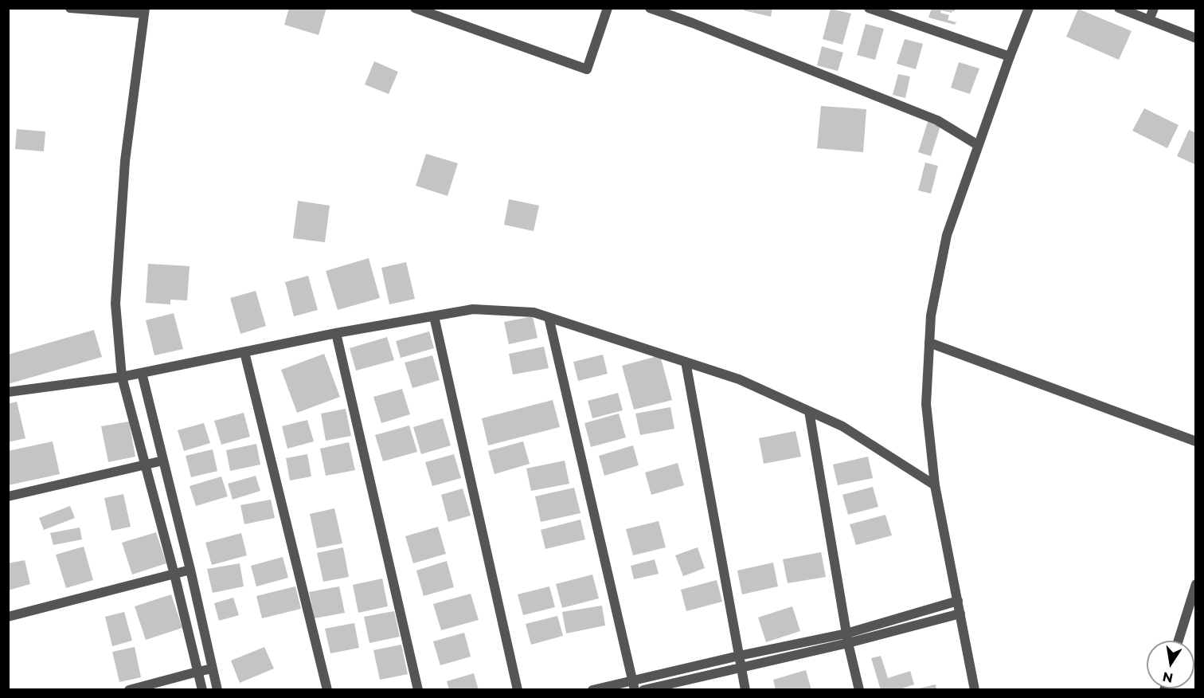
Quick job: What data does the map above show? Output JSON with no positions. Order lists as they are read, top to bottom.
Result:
{
  "north": "bottom"
}
